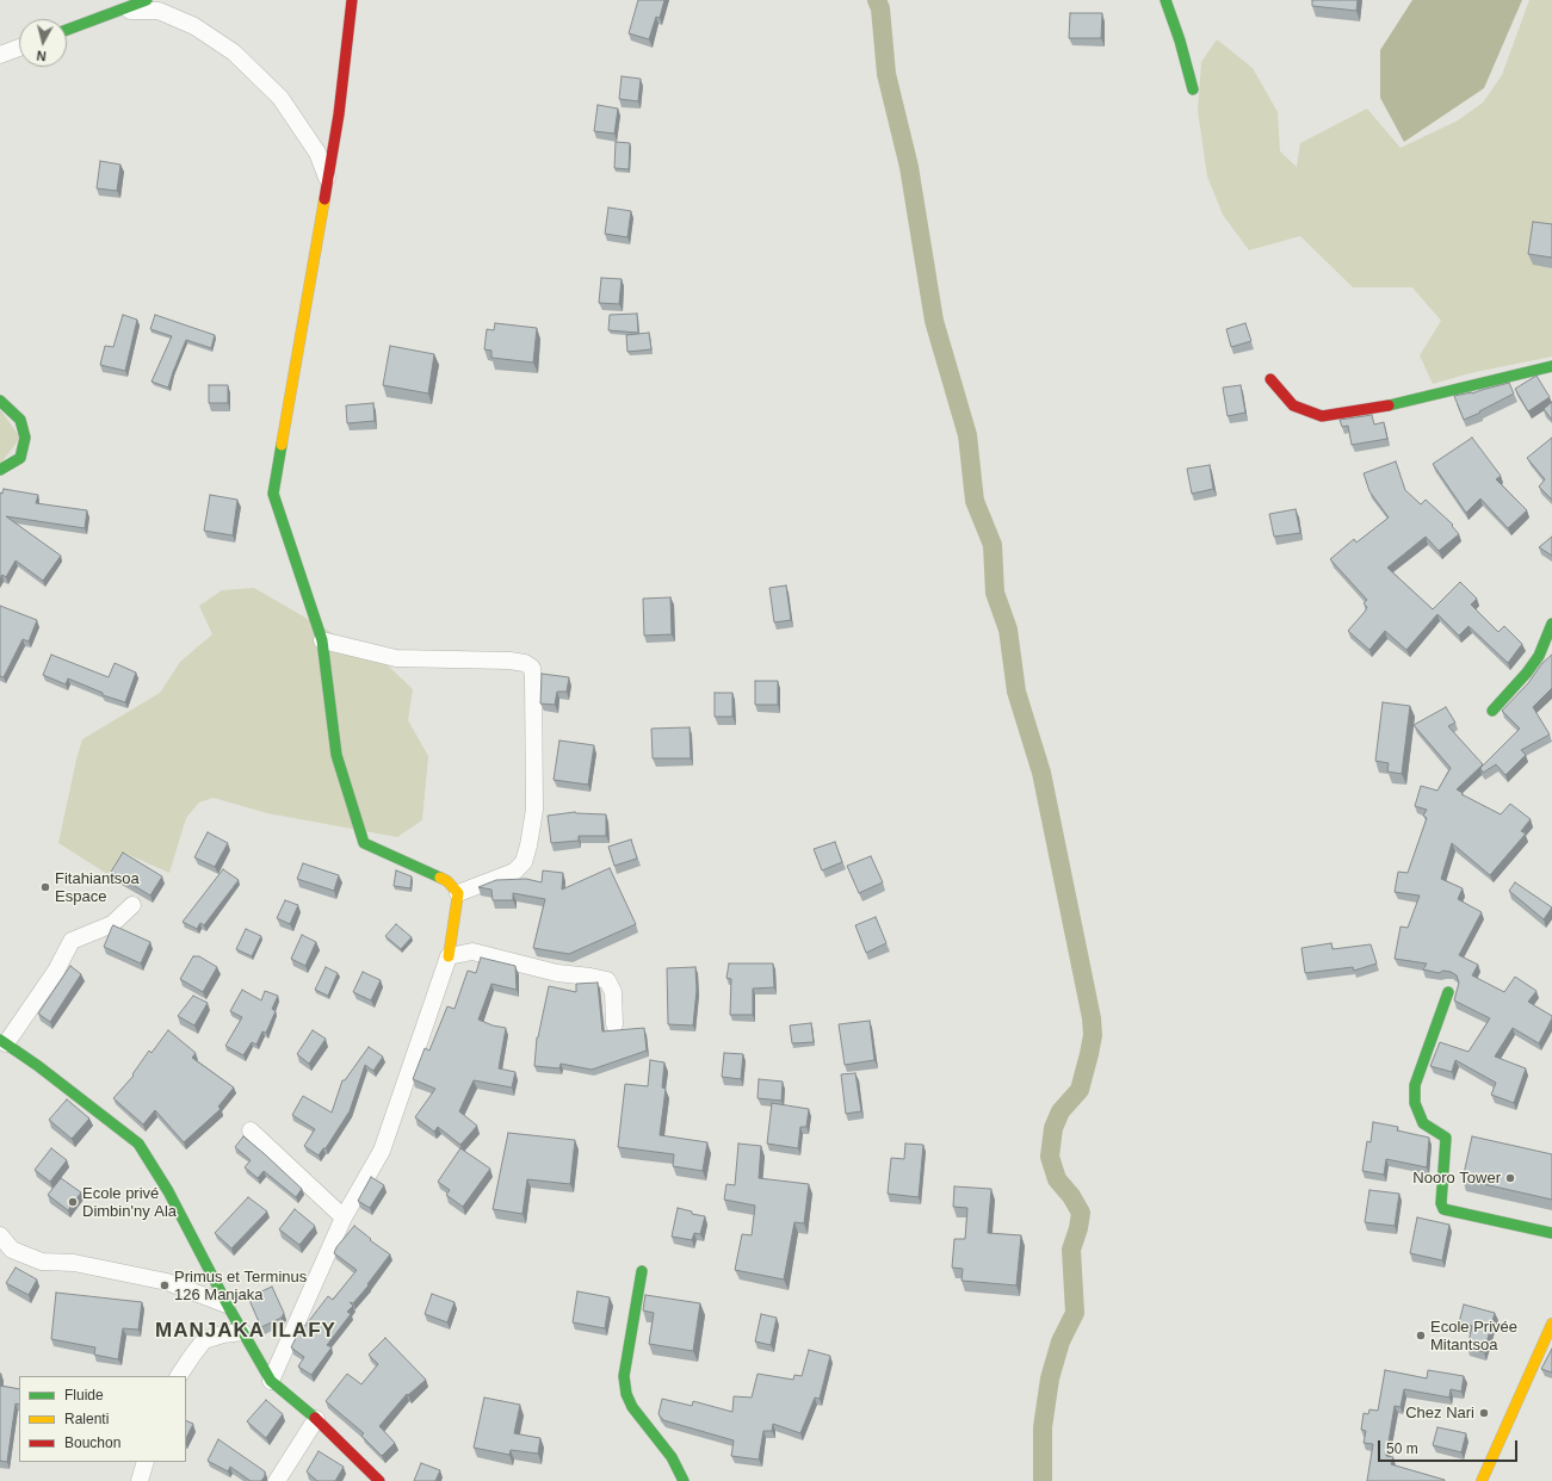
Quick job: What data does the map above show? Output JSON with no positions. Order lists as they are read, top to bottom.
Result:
{
  "districts": ["MANJAKA ILAFY"],
  "places": [
    "Fitahiantsoa Espace",
    "Nooro Tower",
    "Ecole privé Dimbin'ny Ala",
    "Primus et Terminus 126 Manjaka",
    "Ecole Privée Mitantsoa",
    "Chez Nari"
  ],
  "legend": ["Fluide", "Ralenti", "Bouchon"],
  "scale_bar": "50 m",
  "north": "bottom"
}
